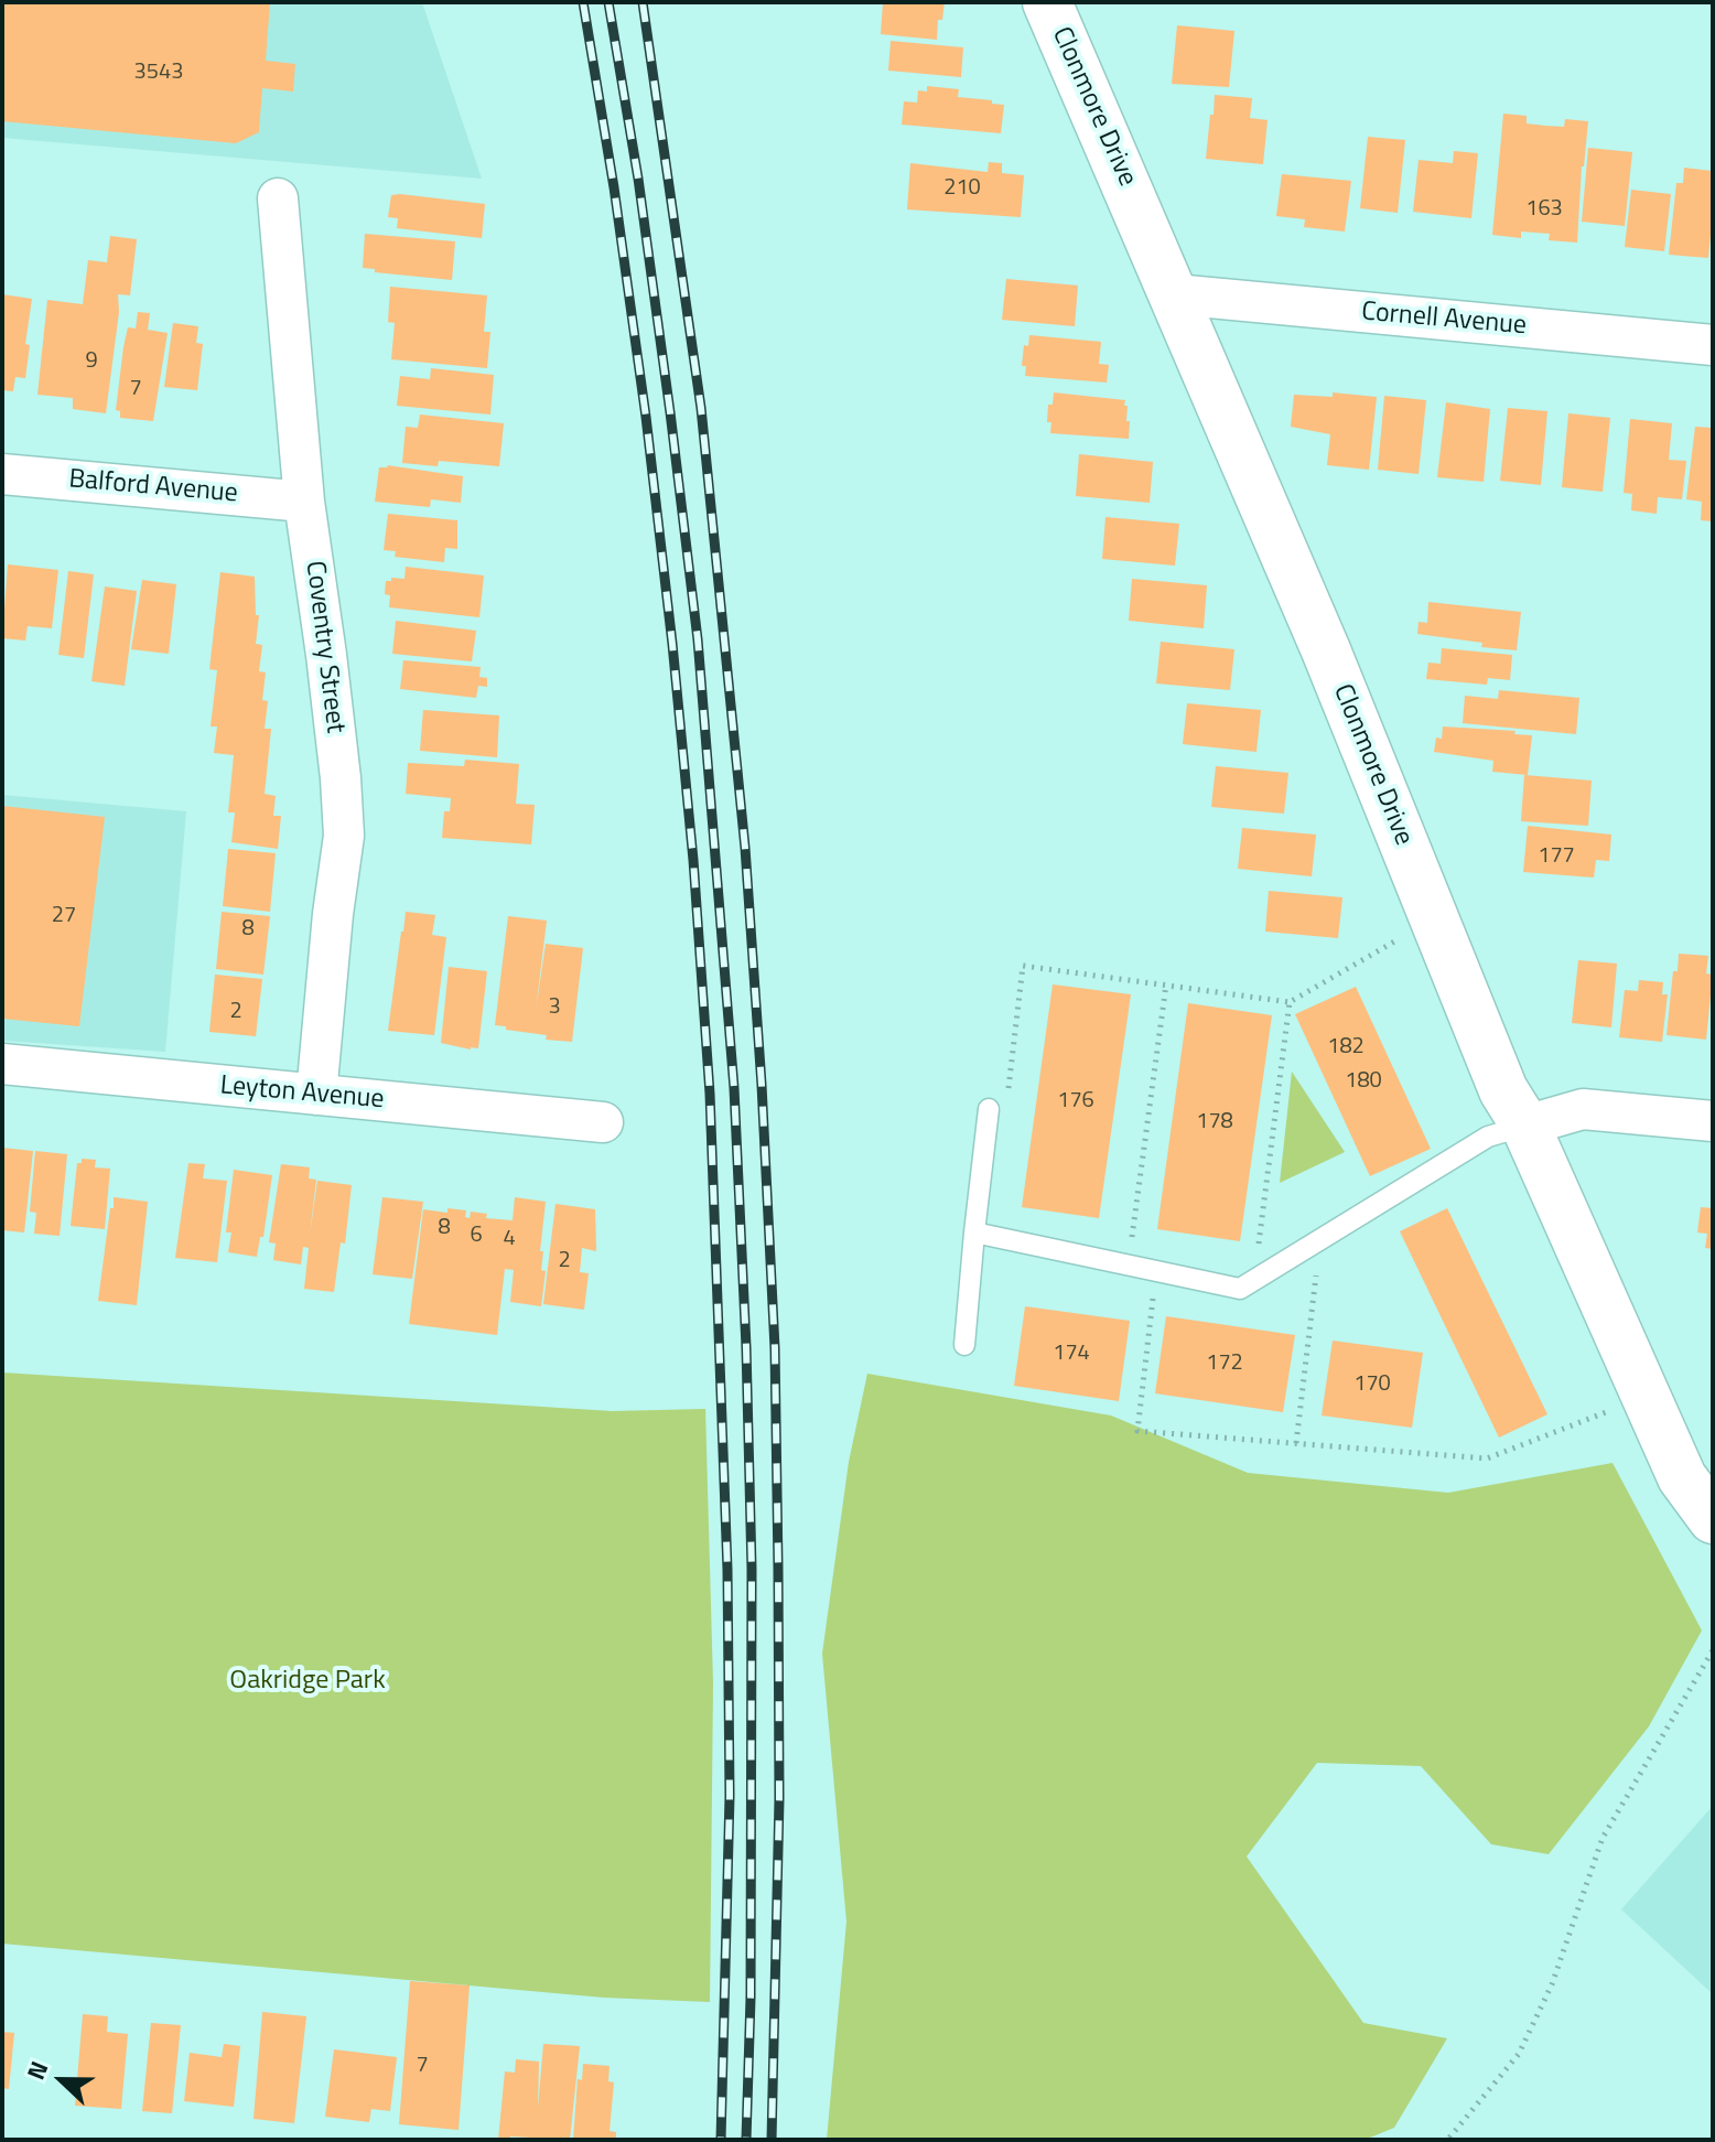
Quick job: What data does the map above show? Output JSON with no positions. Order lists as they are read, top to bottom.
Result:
{
  "streets": {
    "street": [
      "Clonmore Drive",
      "Cornell Avenue",
      "Balford Avenue",
      "Coventry Street",
      "Leyton Avenue"
    ]
  },
  "crossings": [
    ["Clonmore Drive", "Cornell Avenue"],
    ["Balford Avenue", "Coventry Street"],
    ["Coventry Street", "Leyton Avenue"]
  ],
  "parks": ["Oakridge Park"],
  "house_numbers": [
    "3543",
    "210",
    "163",
    "9",
    "7",
    "177",
    "27",
    "8",
    "3",
    "2",
    "182",
    "180",
    "176",
    "178",
    "8",
    "6",
    "4",
    "2",
    "174",
    "172",
    "170",
    "7"
  ],
  "north": "left"
}
